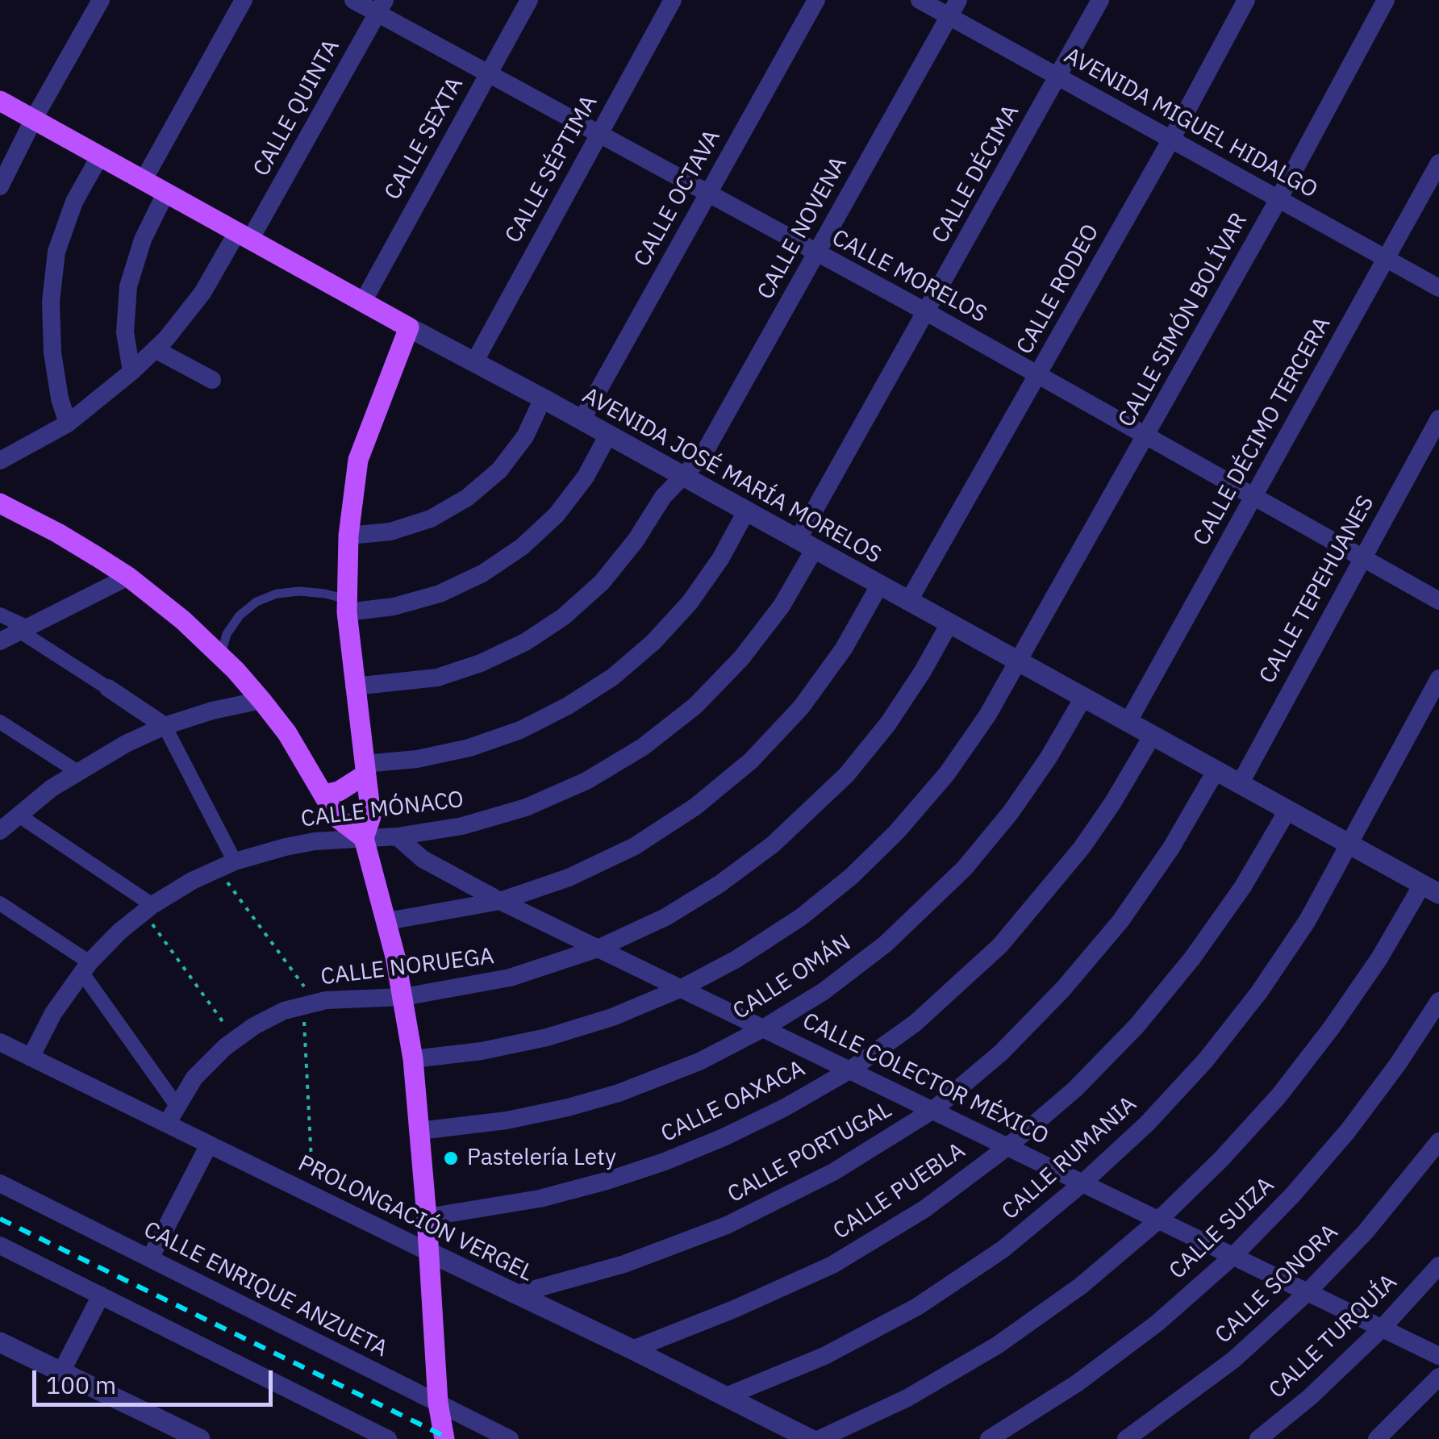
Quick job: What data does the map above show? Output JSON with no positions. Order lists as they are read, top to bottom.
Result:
{
  "streets": {
    "main road": ["AVENIDA JOSÉ MARÍA MORELOS"],
    "street": [
      "CALLE QUINTA",
      "AVENIDA MIGUEL HIDALGO",
      "CALLE SEXTA",
      "CALLE SÉPTIMA",
      "CALLE DÉCIMA",
      "CALLE OCTAVA",
      "CALLE NOVENA",
      "CALLE MORELOS",
      "CALLE RODEO",
      "CALLE SIMÓN BOLÍVAR",
      "CALLE DÉCIMO TERCERA",
      "CALLE TEPEHUANES",
      "CALLE MÓNACO",
      "CALLE NORUEGA",
      "CALLE OMÁN",
      "CALLE COLECTOR MÉXICO",
      "CALLE OAXACA",
      "CALLE PORTUGAL",
      "CALLE RUMANIA",
      "CALLE PUEBLA",
      "PROLONGACIÓN VERGEL",
      "CALLE SUIZA",
      "CALLE SONORA",
      "CALLE ENRIQUE ANZUETA",
      "CALLE TURQUÍA"
    ]
  },
  "crossings": [
    ["CALLE QUINTA", "CALLE MORELOS"],
    ["CALLE QUINTA", "AVENIDA JOSÉ MARÍA MORELOS"],
    ["AVENIDA MIGUEL HIDALGO", "CALLE DÉCIMA"],
    ["AVENIDA MIGUEL HIDALGO", "CALLE NOVENA"],
    ["AVENIDA MIGUEL HIDALGO", "CALLE RODEO"],
    ["AVENIDA MIGUEL HIDALGO", "CALLE SIMÓN BOLÍVAR"],
    ["AVENIDA MIGUEL HIDALGO", "CALLE DÉCIMO TERCERA"],
    ["CALLE SEXTA", "CALLE MORELOS"],
    ["CALLE SEXTA", "AVENIDA JOSÉ MARÍA MORELOS"],
    ["CALLE SÉPTIMA", "CALLE MORELOS"],
    ["CALLE SÉPTIMA", "AVENIDA JOSÉ MARÍA MORELOS"],
    ["CALLE DÉCIMA", "CALLE MORELOS"],
    ["CALLE DÉCIMA", "AVENIDA JOSÉ MARÍA MORELOS"],
    ["CALLE DÉCIMA", "CALLE MÓNACO"],
    ["CALLE OCTAVA", "CALLE MORELOS"],
    ["CALLE OCTAVA", "AVENIDA JOSÉ MARÍA MORELOS"],
    ["CALLE NOVENA", "CALLE MORELOS"],
    ["CALLE NOVENA", "AVENIDA JOSÉ MARÍA MORELOS"],
    ["CALLE MORELOS", "CALLE RODEO"],
    ["CALLE MORELOS", "CALLE SIMÓN BOLÍVAR"],
    ["CALLE MORELOS", "CALLE DÉCIMO TERCERA"],
    ["CALLE MORELOS", "CALLE TEPEHUANES"],
    ["CALLE RODEO", "AVENIDA JOSÉ MARÍA MORELOS"],
    ["CALLE SIMÓN BOLÍVAR", "AVENIDA JOSÉ MARÍA MORELOS"],
    ["CALLE SIMÓN BOLÍVAR", "CALLE COLECTOR MÉXICO"],
    ["CALLE DÉCIMO TERCERA", "AVENIDA JOSÉ MARÍA MORELOS"],
    ["AVENIDA JOSÉ MARÍA MORELOS", "CALLE TEPEHUANES"],
    ["AVENIDA JOSÉ MARÍA MORELOS", "CALLE MÓNACO"],
    ["AVENIDA JOSÉ MARÍA MORELOS", "CALLE NORUEGA"],
    ["AVENIDA JOSÉ MARÍA MORELOS", "CALLE OMÁN"],
    ["AVENIDA JOSÉ MARÍA MORELOS", "CALLE OAXACA"],
    ["AVENIDA JOSÉ MARÍA MORELOS", "CALLE PORTUGAL"],
    ["AVENIDA JOSÉ MARÍA MORELOS", "CALLE RUMANIA"],
    ["AVENIDA JOSÉ MARÍA MORELOS", "CALLE PUEBLA"],
    ["CALLE MÓNACO", "CALLE COLECTOR MÉXICO"],
    ["CALLE MÓNACO", "PROLONGACIÓN VERGEL"],
    ["CALLE NORUEGA", "CALLE COLECTOR MÉXICO"],
    ["CALLE NORUEGA", "PROLONGACIÓN VERGEL"],
    ["CALLE OMÁN", "CALLE COLECTOR MÉXICO"],
    ["CALLE COLECTOR MÉXICO", "CALLE OAXACA"],
    ["CALLE COLECTOR MÉXICO", "CALLE PORTUGAL"],
    ["CALLE COLECTOR MÉXICO", "CALLE RUMANIA"],
    ["CALLE COLECTOR MÉXICO", "CALLE PUEBLA"],
    ["CALLE COLECTOR MÉXICO", "CALLE SUIZA"],
    ["CALLE COLECTOR MÉXICO", "CALLE SONORA"],
    ["CALLE COLECTOR MÉXICO", "CALLE TURQUÍA"],
    ["CALLE PORTUGAL", "PROLONGACIÓN VERGEL"],
    ["CALLE RUMANIA", "PROLONGACIÓN VERGEL"],
    ["CALLE PUEBLA", "PROLONGACIÓN VERGEL"]
  ],
  "places": ["Pastelería Lety"],
  "scale_bar": "100 m"
}
